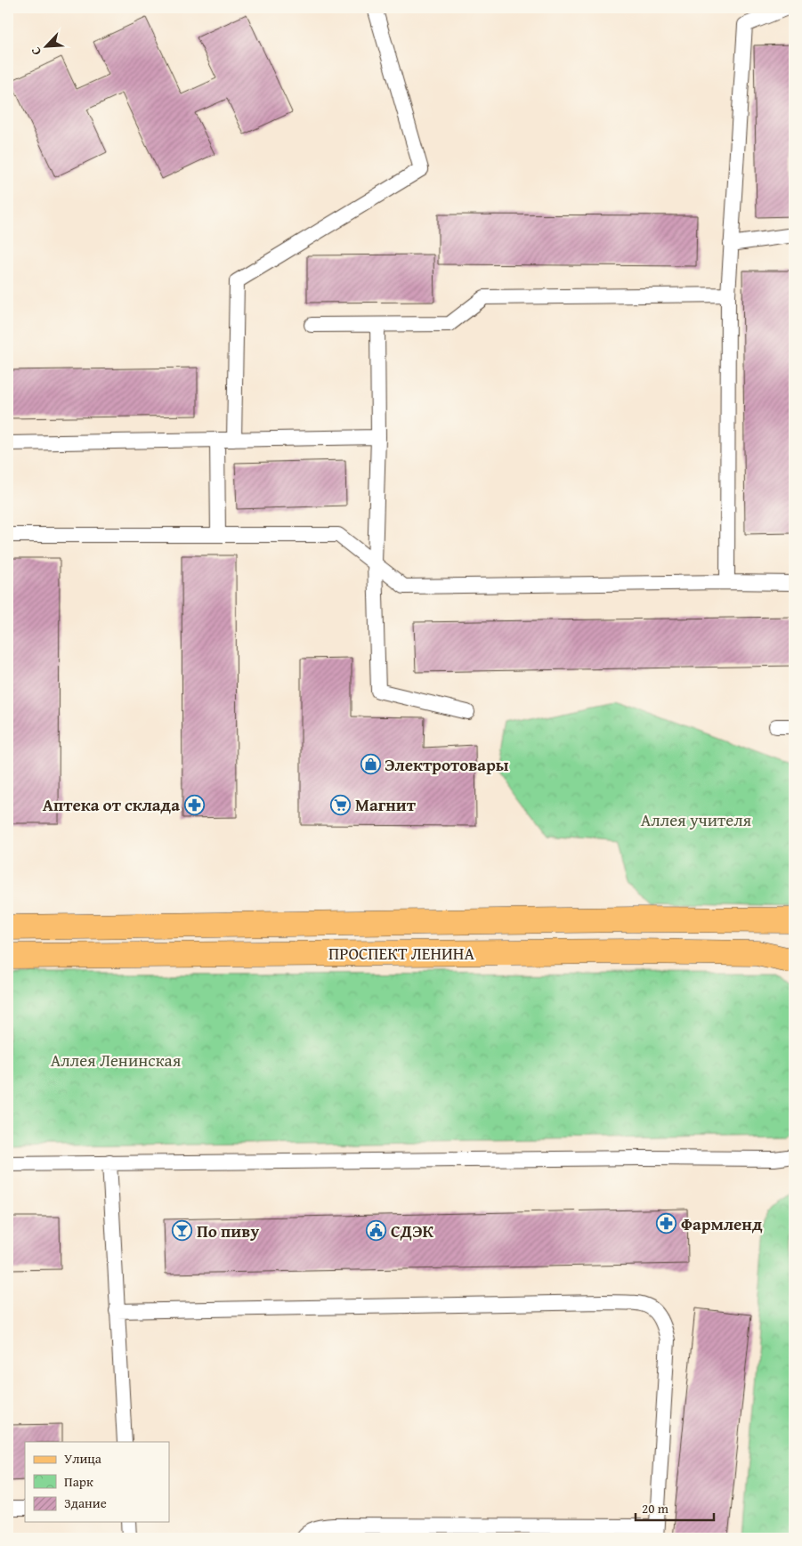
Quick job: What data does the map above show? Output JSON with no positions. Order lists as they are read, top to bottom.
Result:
{
  "streets": {
    "main road": ["ПРОСПЕКТ ЛЕНИНА"]
  },
  "parks": ["Аллея учителя", "Аллея Ленинская"],
  "places": {
    "shop": ["Электротовары"],
    "pharmacy": ["Аптека от склада", "Фармленд"],
    "supermarket": ["Магнит"],
    "bar": ["По пиву"],
    "public building": ["СДЭК"]
  },
  "legend": ["Улица", "Парк", "Здание"],
  "scale_bar": "20 m",
  "north": "bottom left"
}
